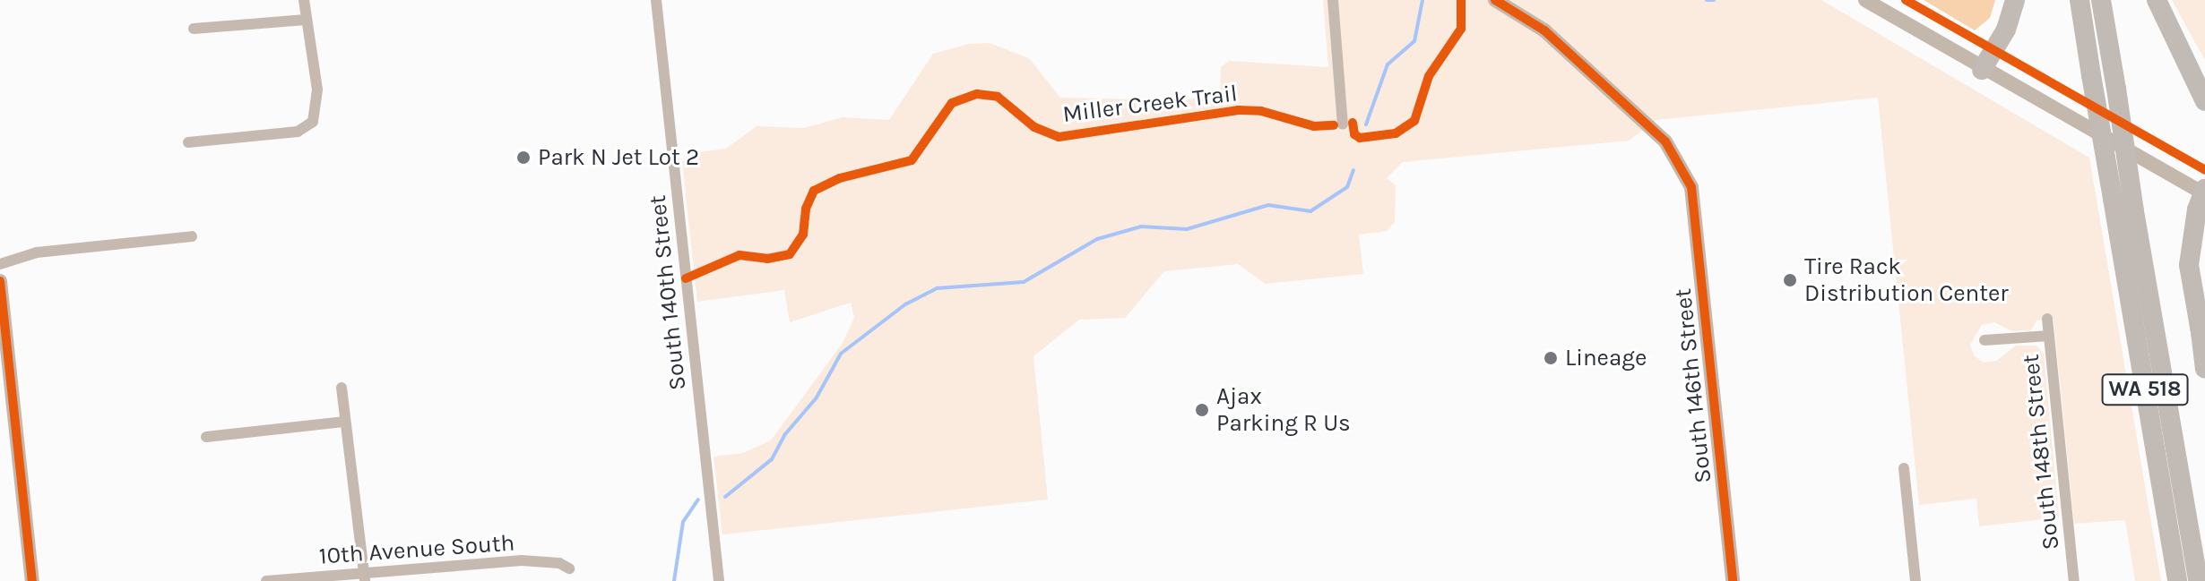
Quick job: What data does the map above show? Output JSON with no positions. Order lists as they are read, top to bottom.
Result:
{
  "streets": {
    "highway": ["WA 518"],
    "street": [
      "South 140th Street",
      "South 146th Street",
      "South 148th Street",
      "10th Avenue South"
    ],
    "cycle path": ["Miller Creek Trail"]
  },
  "places": [
    "Park N Jet Lot 2",
    "Tire Rack Distribution Center",
    "Lineage",
    "Ajax Parking R Us"
  ]
}
